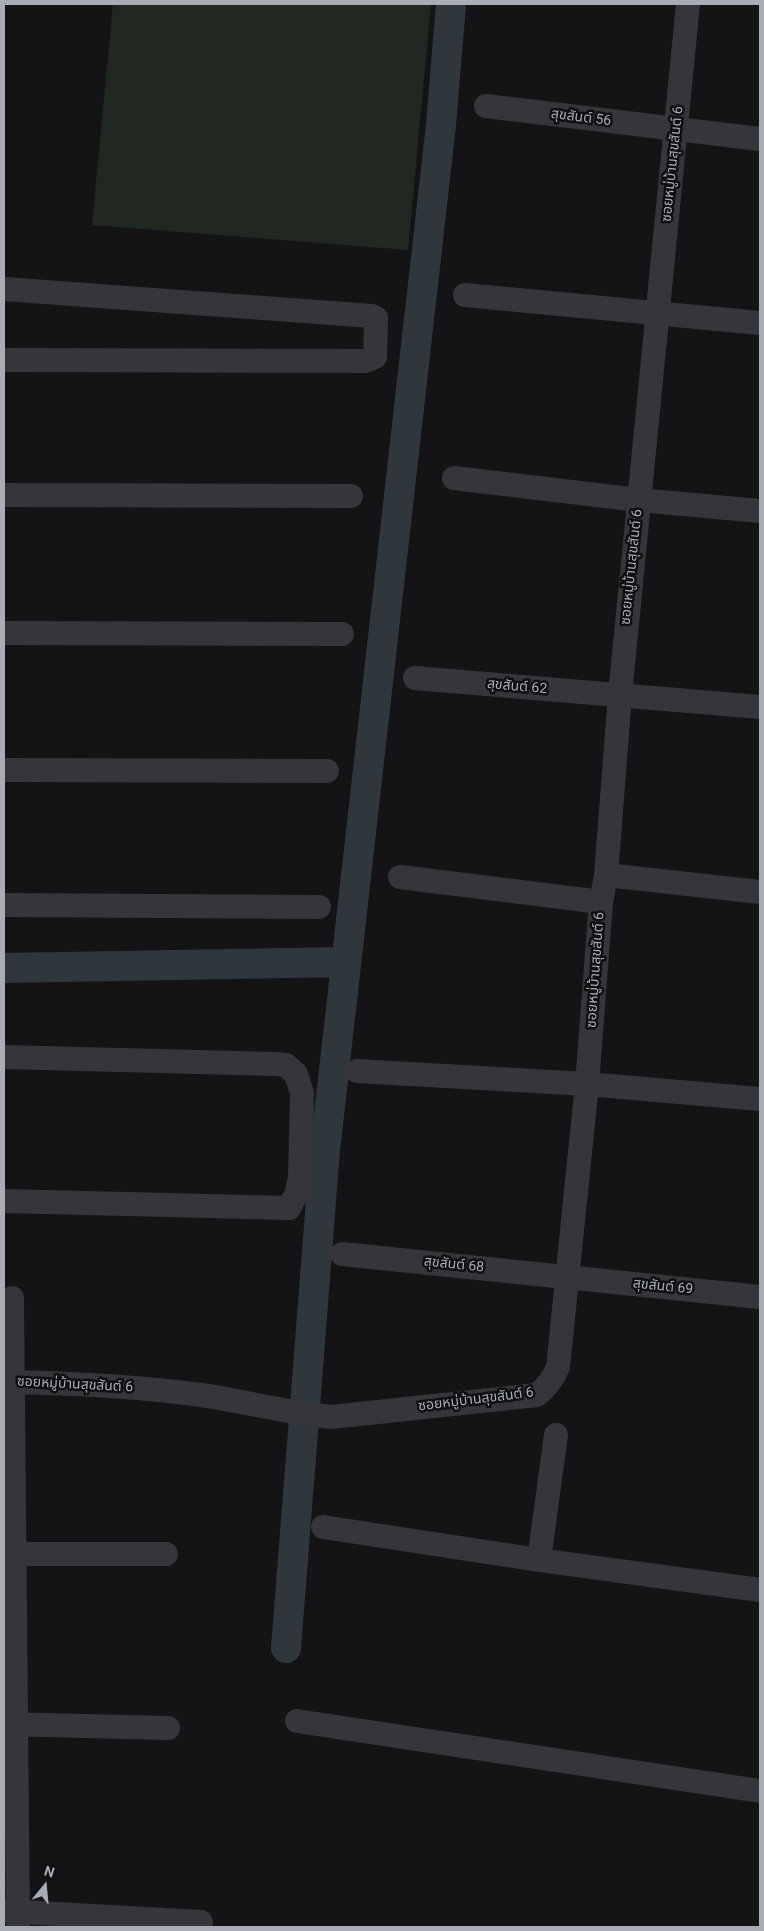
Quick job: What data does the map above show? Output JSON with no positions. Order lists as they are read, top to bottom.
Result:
{
  "streets": {
    "street": [
      "สุขสันต์ 56",
      "ซอยหมู่บ้านสุขสันต์ 6",
      "สุขสันต์ 62",
      "สุขสันต์ 68",
      "สุขสันต์ 69"
    ]
  },
  "crossings": [
    ["สุขสันต์ 56", "ซอยหมู่บ้านสุขสันต์ 6"],
    ["ซอยหมู่บ้านสุขสันต์ 6", "สุขสันต์ 62"],
    ["ซอยหมู่บ้านสุขสันต์ 6", "สุขสันต์ 68"],
    ["ซอยหมู่บ้านสุขสันต์ 6", "สุขสันต์ 69"],
    ["สุขสันต์ 68", "สุขสันต์ 69"]
  ],
  "north": "top"
}
